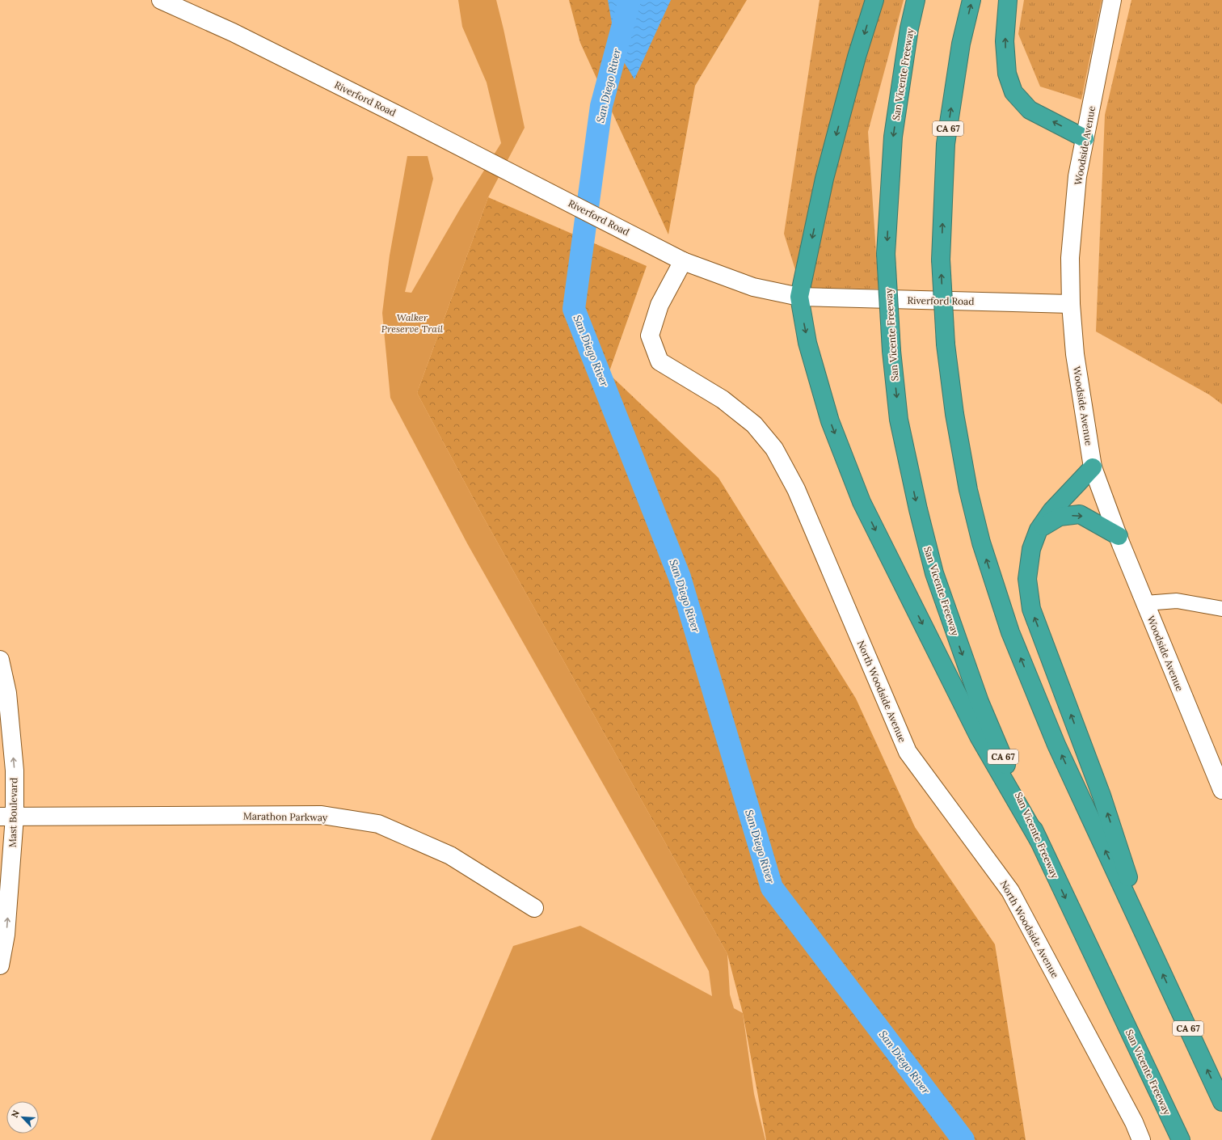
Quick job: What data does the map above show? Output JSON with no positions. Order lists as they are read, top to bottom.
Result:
{
  "streets": {
    "highway": ["San Vicente Freeway", "CA 67"],
    "street": [
      "Riverford Road",
      "Woodside Avenue",
      "North Woodside Avenue",
      "Mast Boulevard",
      "Marathon Parkway"
    ]
  },
  "crossings": [
    ["Riverford Road", "Woodside Avenue"],
    ["Riverford Road", "North Woodside Avenue"],
    ["Mast Boulevard", "Marathon Parkway"]
  ],
  "one_way": ["Mast Boulevard"],
  "water": ["San Diego River"],
  "parks": ["Walker Preserve Trail"],
  "north": "top left"
}
